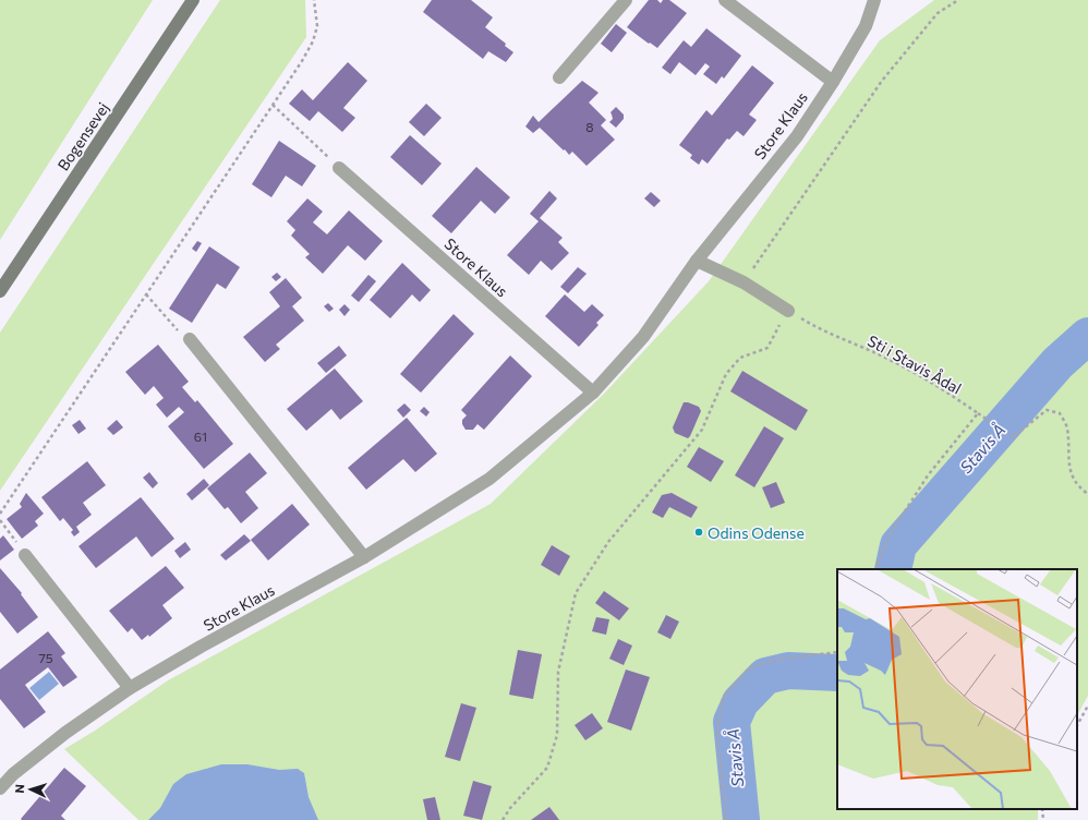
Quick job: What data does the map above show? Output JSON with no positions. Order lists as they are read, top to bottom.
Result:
{
  "streets": {
    "main road": ["Bogensevej"],
    "street": ["Store Klaus"],
    "path": ["Sti i Stavis Ådal"]
  },
  "water": ["Stavis Å"],
  "places": ["Odins Odense"],
  "house_numbers": ["8", "61", "75"],
  "north": "left"
}
